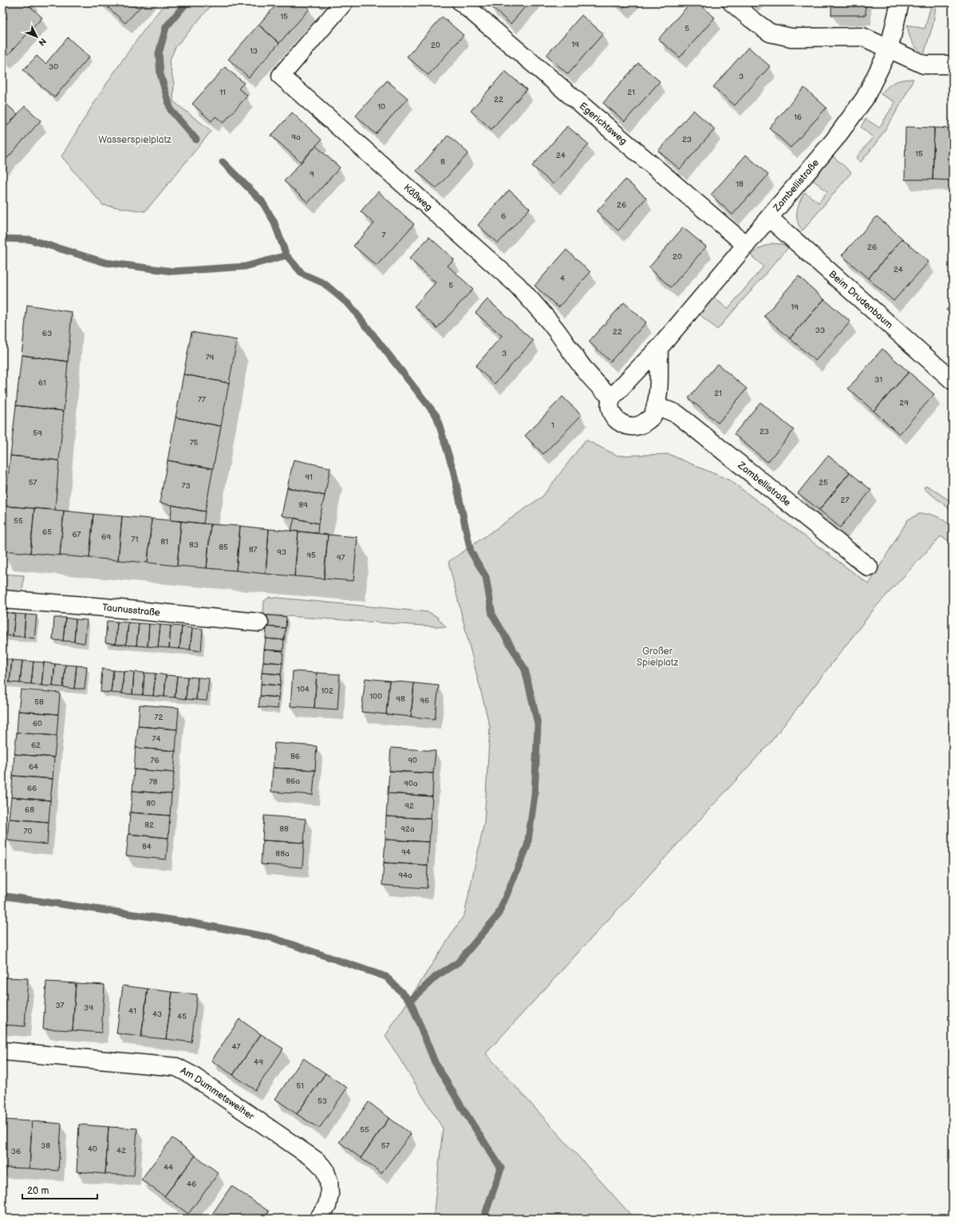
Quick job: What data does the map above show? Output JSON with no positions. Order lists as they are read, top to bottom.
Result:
{
  "streets": {
    "street": [
      "Egerichtsweg",
      "Zambellistraße",
      "Kößweg",
      "Beim Drudenbaum",
      "Taunusstraße",
      "Am Dummetsweiher"
    ]
  },
  "crossings": [
    ["Egerichtsweg", "Zambellistraße"],
    ["Zambellistraße", "Kößweg"],
    ["Zambellistraße", "Beim Drudenbaum"]
  ],
  "parks": ["Wasserspielplatz", "Großer Spielplatz"],
  "house_numbers": [
    "15",
    "5",
    "19",
    "20",
    "13",
    "30",
    "3",
    "11",
    "21",
    "22",
    "10",
    "16",
    "9a",
    "23",
    "15",
    "24",
    "8",
    "9",
    "18",
    "26",
    "6",
    "7",
    "26",
    "20",
    "24",
    "4",
    "5",
    "19",
    "33",
    "22",
    "63",
    "3",
    "79",
    "31",
    "61",
    "21",
    "77",
    "29",
    "1",
    "23",
    "59",
    "75",
    "91",
    "57",
    "25",
    "73",
    "27",
    "89",
    "55",
    "65",
    "67",
    "69",
    "71",
    "81",
    "83",
    "85",
    "87",
    "93",
    "95",
    "97",
    "104",
    "102",
    "100",
    "98",
    "96",
    "58",
    "72",
    "60",
    "74",
    "62",
    "86",
    "76",
    "90",
    "64",
    "86a",
    "78",
    "90a",
    "66",
    "80",
    "92",
    "68",
    "82",
    "88",
    "92a",
    "70",
    "84",
    "94",
    "88a",
    "94a",
    "37",
    "39",
    "41",
    "43",
    "45",
    "47",
    "49",
    "51",
    "53",
    "55",
    "38",
    "57",
    "40",
    "42",
    "36",
    "44",
    "46"
  ],
  "scale_bar": "20 m",
  "north": "bottom right"
}
